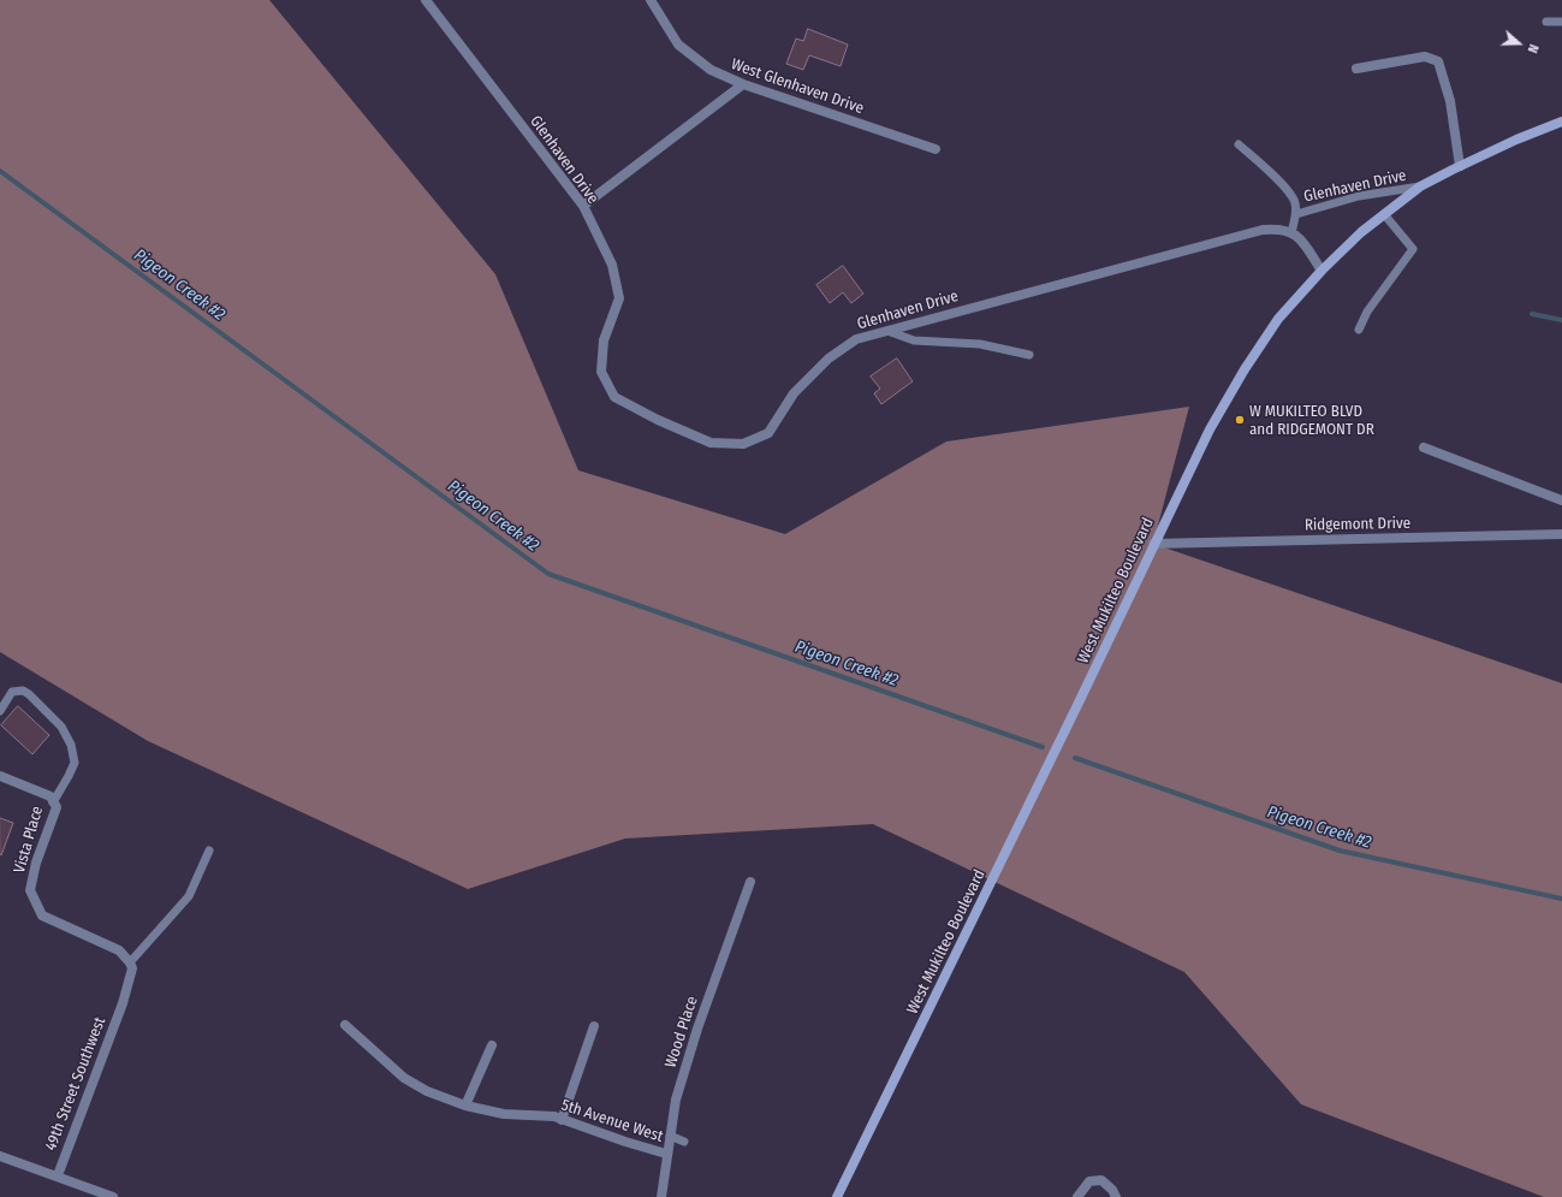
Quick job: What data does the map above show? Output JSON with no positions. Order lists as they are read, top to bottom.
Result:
{
  "streets": {
    "main road": ["West Mukilteo Boulevard"],
    "street": [
      "West Glenhaven Drive",
      "Glenhaven Drive",
      "Ridgemont Drive",
      "Vista Place",
      "Wood Place",
      "49th Street Southwest",
      "5th Avenue West"
    ]
  },
  "crossings": [
    ["Glenhaven Drive", "West Mukilteo Boulevard"],
    ["Ridgemont Drive", "West Mukilteo Boulevard"],
    ["Vista Place", "49th Street Southwest"],
    ["Wood Place", "5th Avenue West"]
  ],
  "water": ["Pigeon Creek #2"],
  "places": ["W MUKILTEO BLVD and RIDGEMONT DR"],
  "north": "right"
}
